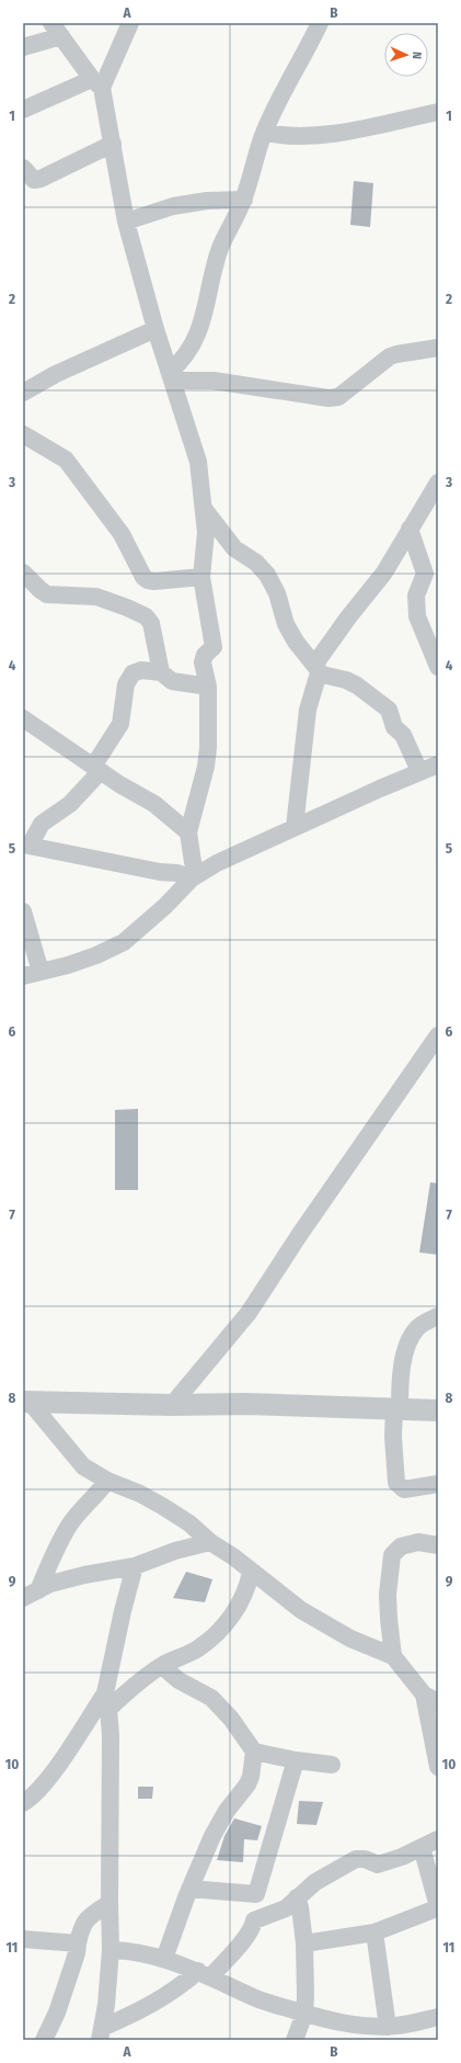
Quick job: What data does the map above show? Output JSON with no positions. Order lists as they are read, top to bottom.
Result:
{
  "north": "right",
  "grid": {
    "columns": ["A", "B"],
    "rows": [
      "1",
      "2",
      "3",
      "4",
      "5",
      "6",
      "7",
      "8",
      "9",
      "10",
      "11"
    ]
  }
}
